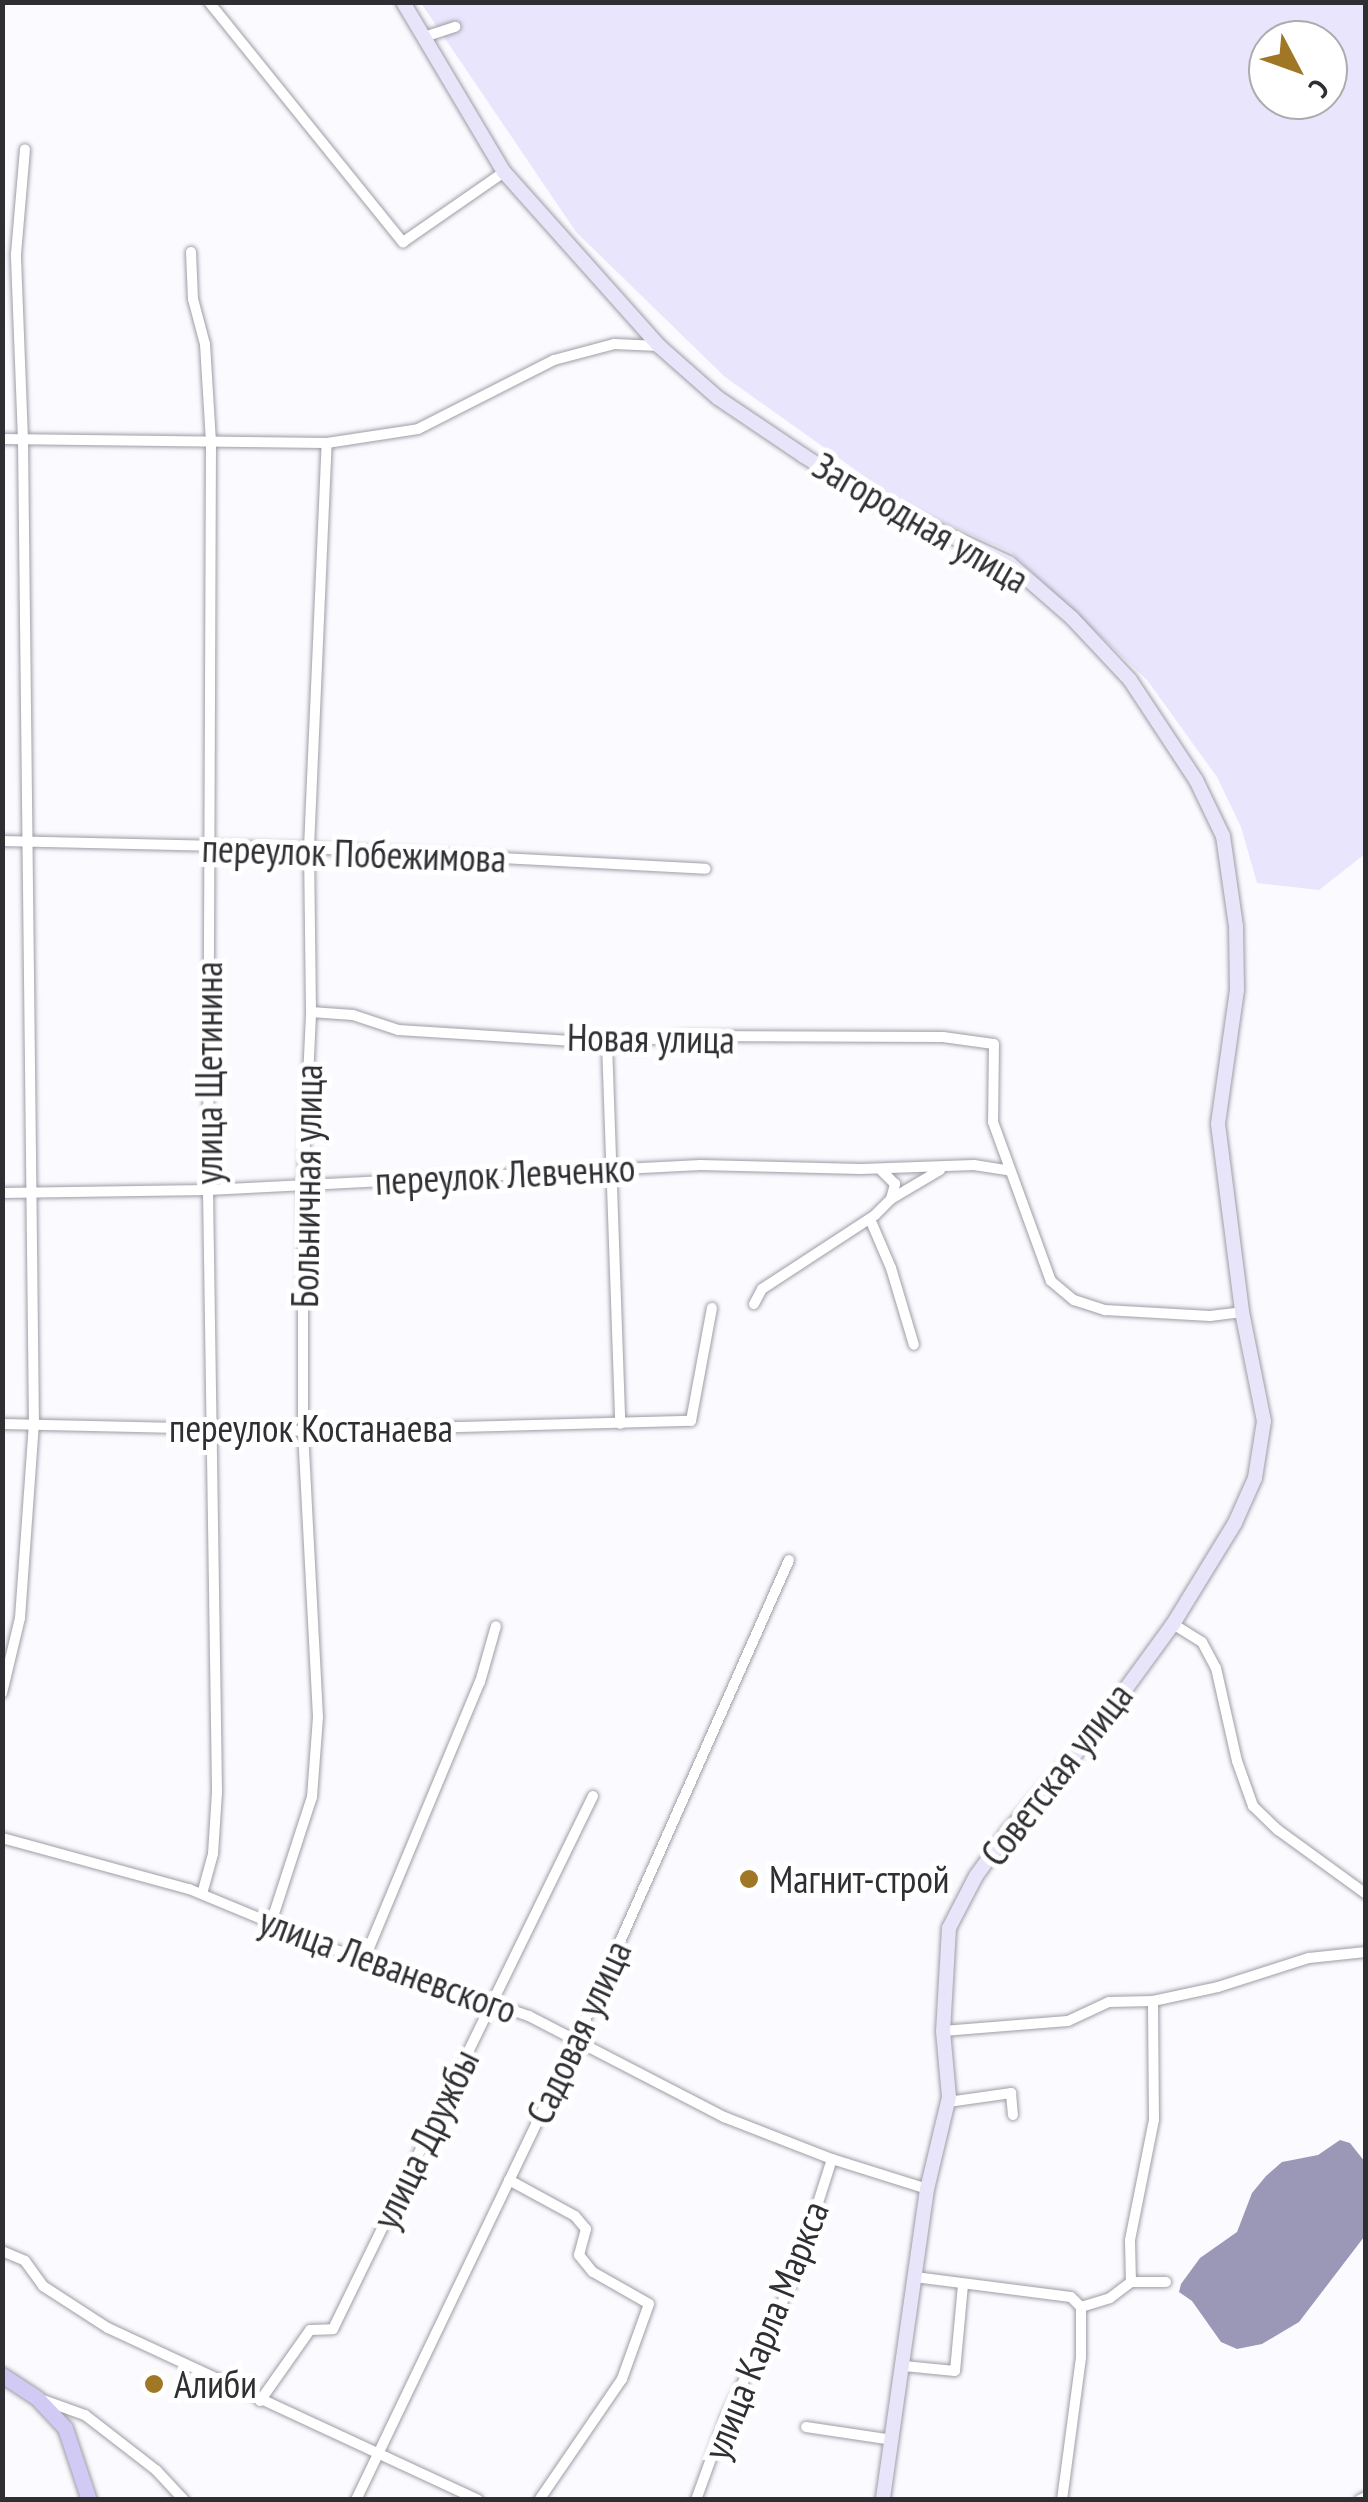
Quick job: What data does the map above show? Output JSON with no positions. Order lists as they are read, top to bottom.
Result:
{
  "streets": {
    "street": [
      "Загородная улица",
      "переулок Побежимова",
      "Новая улица",
      "улица Щетинина",
      "переулок Левченко",
      "Больничная улица",
      "переулок Костанаева",
      "Советская улица",
      "улица Леваневского",
      "Садовая улица",
      "улица Дружбы",
      "улица Карла Маркса"
    ]
  },
  "crossings": [
    ["Загородная улица", "Советская улица"],
    ["переулок Побежимова", "улица Щетинина"],
    ["переулок Побежимова", "Больничная улица"],
    ["Новая улица", "переулок Левченко"],
    ["Новая улица", "Больничная улица"],
    ["улица Щетинина", "переулок Левченко"],
    ["улица Щетинина", "переулок Костанаева"],
    ["улица Щетинина", "улица Леваневского"],
    ["переулок Левченко", "Больничная улица"],
    ["Больничная улица", "переулок Костанаева"],
    ["Больничная улица", "улица Леваневского"],
    ["Советская улица", "улица Леваневского"],
    ["улица Леваневского", "Садовая улица"],
    ["улица Леваневского", "улица Дружбы"],
    ["улица Леваневского", "улица Карла Маркса"]
  ],
  "places": ["Магнит-строй", "Алиби"],
  "north": "bottom right"
}
